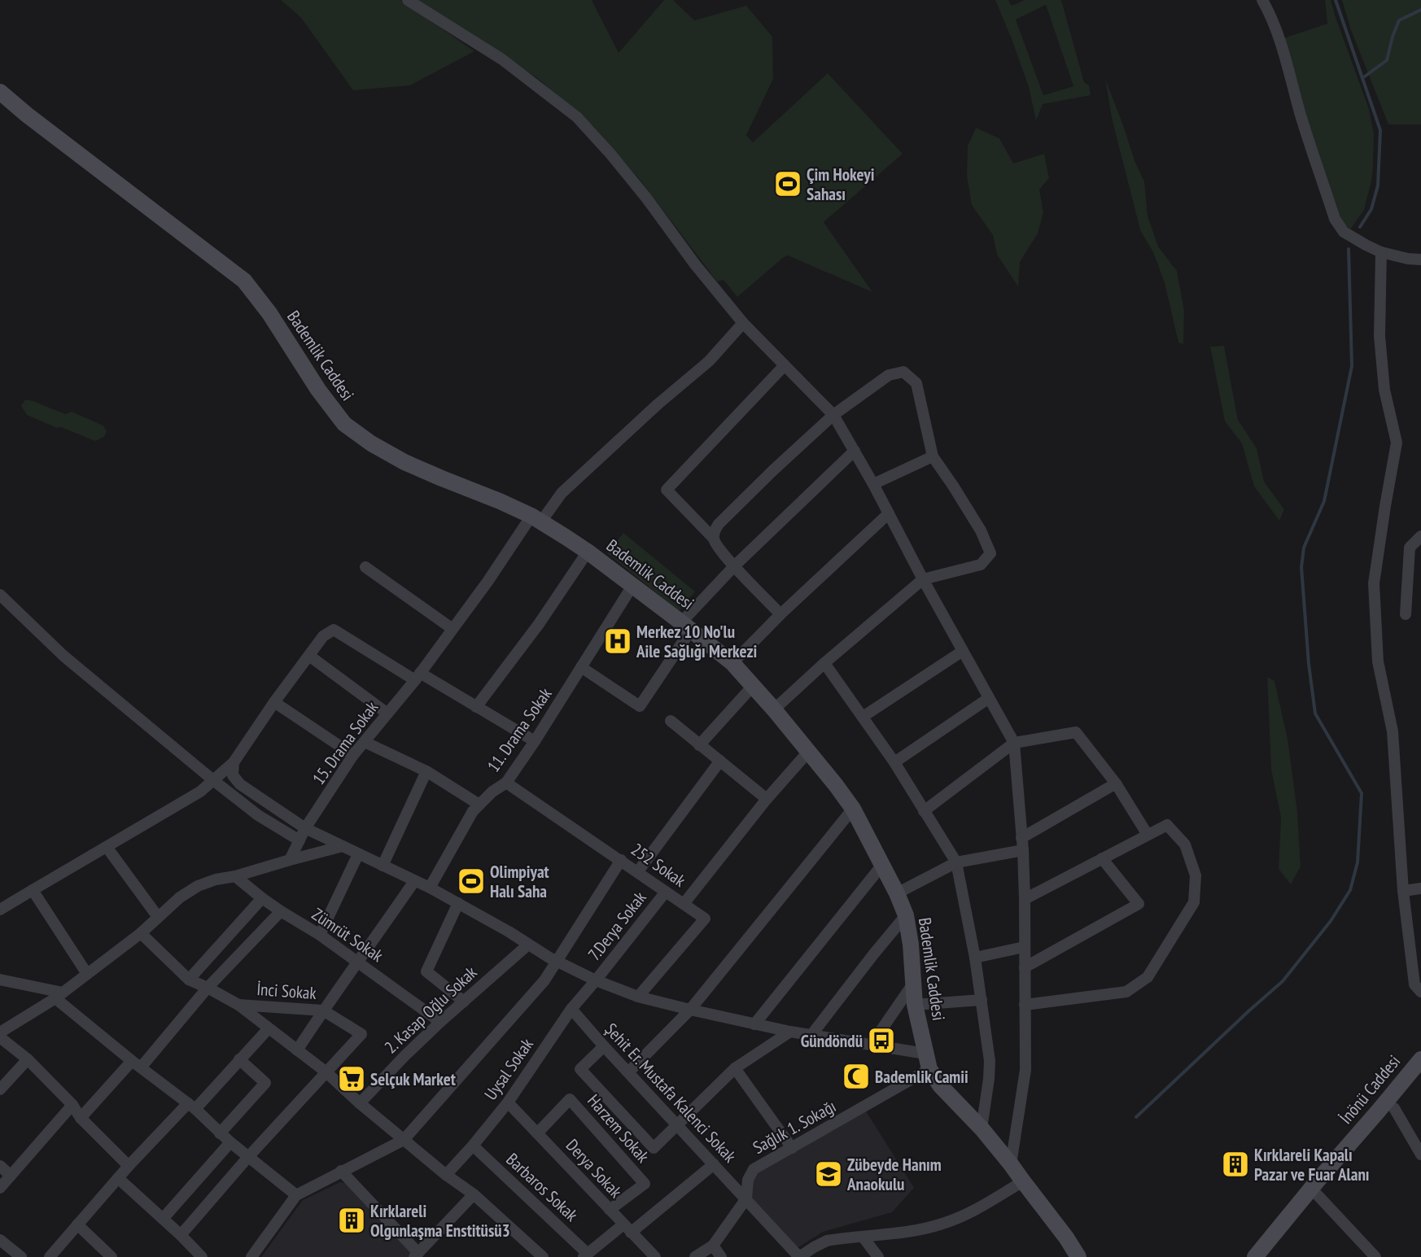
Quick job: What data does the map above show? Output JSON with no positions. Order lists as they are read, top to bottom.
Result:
{
  "streets": {
    "street": [
      "Bademlik Caddesi",
      "11. Drama Sokak",
      "15. Drama Sokak",
      "252 Sokak",
      "7.Derya Sokak",
      "Zümrüt Sokak",
      "İnci Sokak",
      "2. Kasap Oğlu Sokak",
      "Uysal Sokak",
      "İnönü Caddesi",
      "Şehit Er. Mustafa Kalenci Sokak",
      "Sağlık 1. Sokağı",
      "Harzem Sokak",
      "Derya Sokak",
      "Barbaros Sokak"
    ]
  },
  "crossings": [
    ["Bademlik Caddesi", "11. Drama Sokak"],
    ["Bademlik Caddesi", "15. Drama Sokak"],
    ["Bademlik Caddesi", "Sağlık 1. Sokağı"],
    ["11. Drama Sokak", "252 Sokak"],
    ["252 Sokak", "7.Derya Sokak"],
    ["7.Derya Sokak", "Uysal Sokak"],
    ["Zümrüt Sokak", "2. Kasap Oğlu Sokak"],
    ["Uysal Sokak", "Şehit Er. Mustafa Kalenci Sokak"],
    ["Uysal Sokak", "Derya Sokak"],
    ["Uysal Sokak", "Barbaros Sokak"],
    ["Şehit Er. Mustafa Kalenci Sokak", "Sağlık 1. Sokağı"],
    ["Harzem Sokak", "Derya Sokak"]
  ],
  "places": {
    "sports": ["Çim Hokeyi Sahası", "Olimpiyat Halı Saha"],
    "hospital": ["Merkez 10 No'lu Aile Sağlığı Merkezi"],
    "bus stop": ["Gündöndü"],
    "mosque": ["Bademlik Camii"],
    "supermarket": ["Selçuk Market"],
    "building": ["Kırklareli Kapalı Pazar ve Fuar Alanı", "Kırklareli Olgunlaşma Enstitüsü3"],
    "school or university": ["Zübeyde Hanım Anaokulu"]
  }
}
